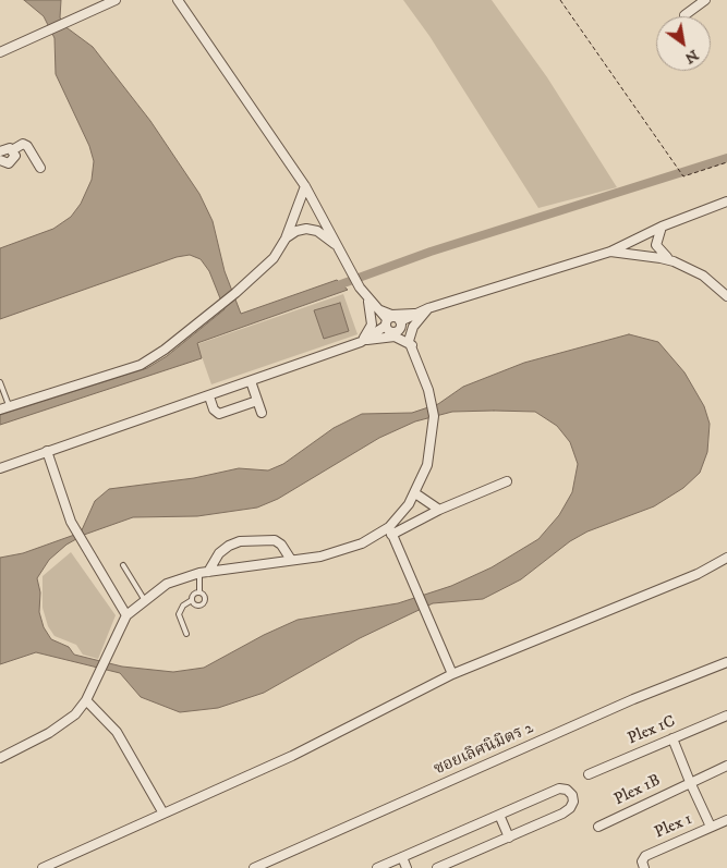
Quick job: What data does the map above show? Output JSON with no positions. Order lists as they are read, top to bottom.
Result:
{
  "streets": {
    "street": [
      "Plex 1C",
      "ซอยเลิศนิมิตร 2",
      "Plex 1B",
      "Plex 1"
    ]
  },
  "north": "bottom right"
}
